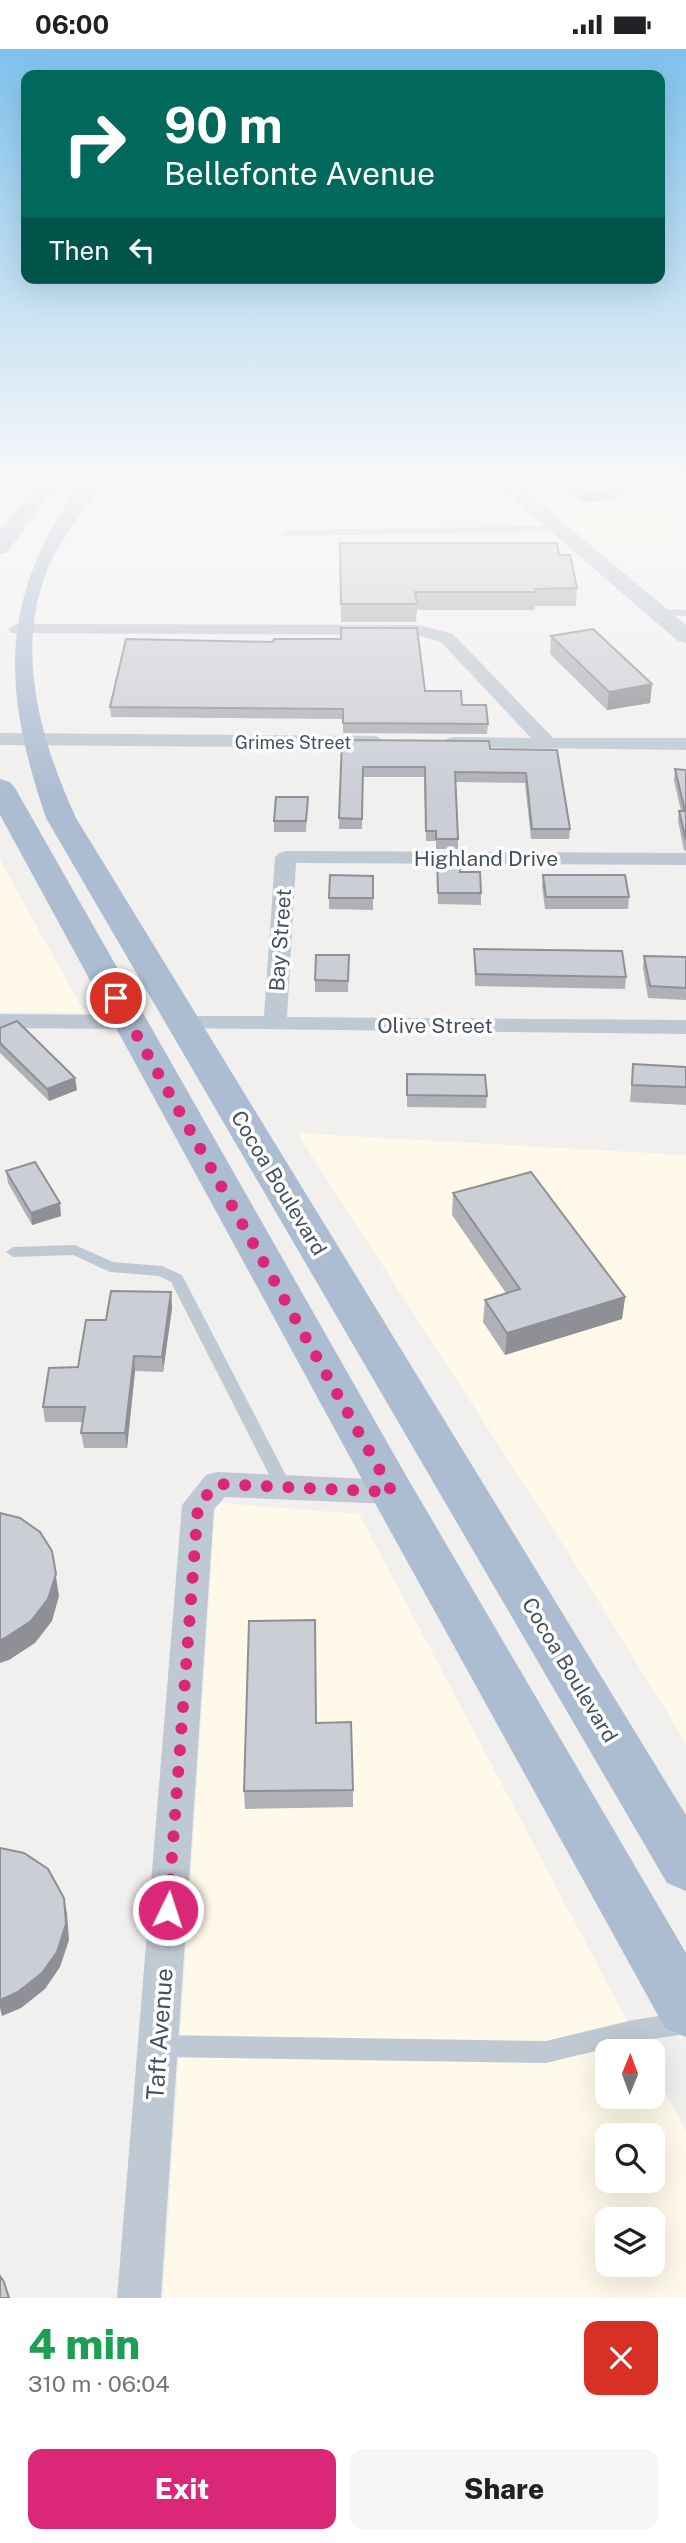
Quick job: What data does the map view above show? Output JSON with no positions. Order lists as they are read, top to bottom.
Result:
{
  "streets": {
    "main road": ["Cocoa Boulevard"],
    "street": [
      "Grimes Street",
      "Highland Drive",
      "Bay Street",
      "Olive Street",
      "Taft Avenue"
    ]
  },
  "crossings": [
    ["Grimes Street", "Cocoa Boulevard"],
    ["Highland Drive", "Bay Street"],
    ["Bay Street", "Olive Street"],
    ["Olive Street", "Cocoa Boulevard"]
  ],
  "north": "top",
  "page": {
    "status": "06:00",
    "turn": ["90 m", "Bellefonte Avenue"],
    "then": "Then",
    "heading": ["4 min", "310 m · 06:04"],
    "buttons": ["Exit", "Share"]
  }
}
